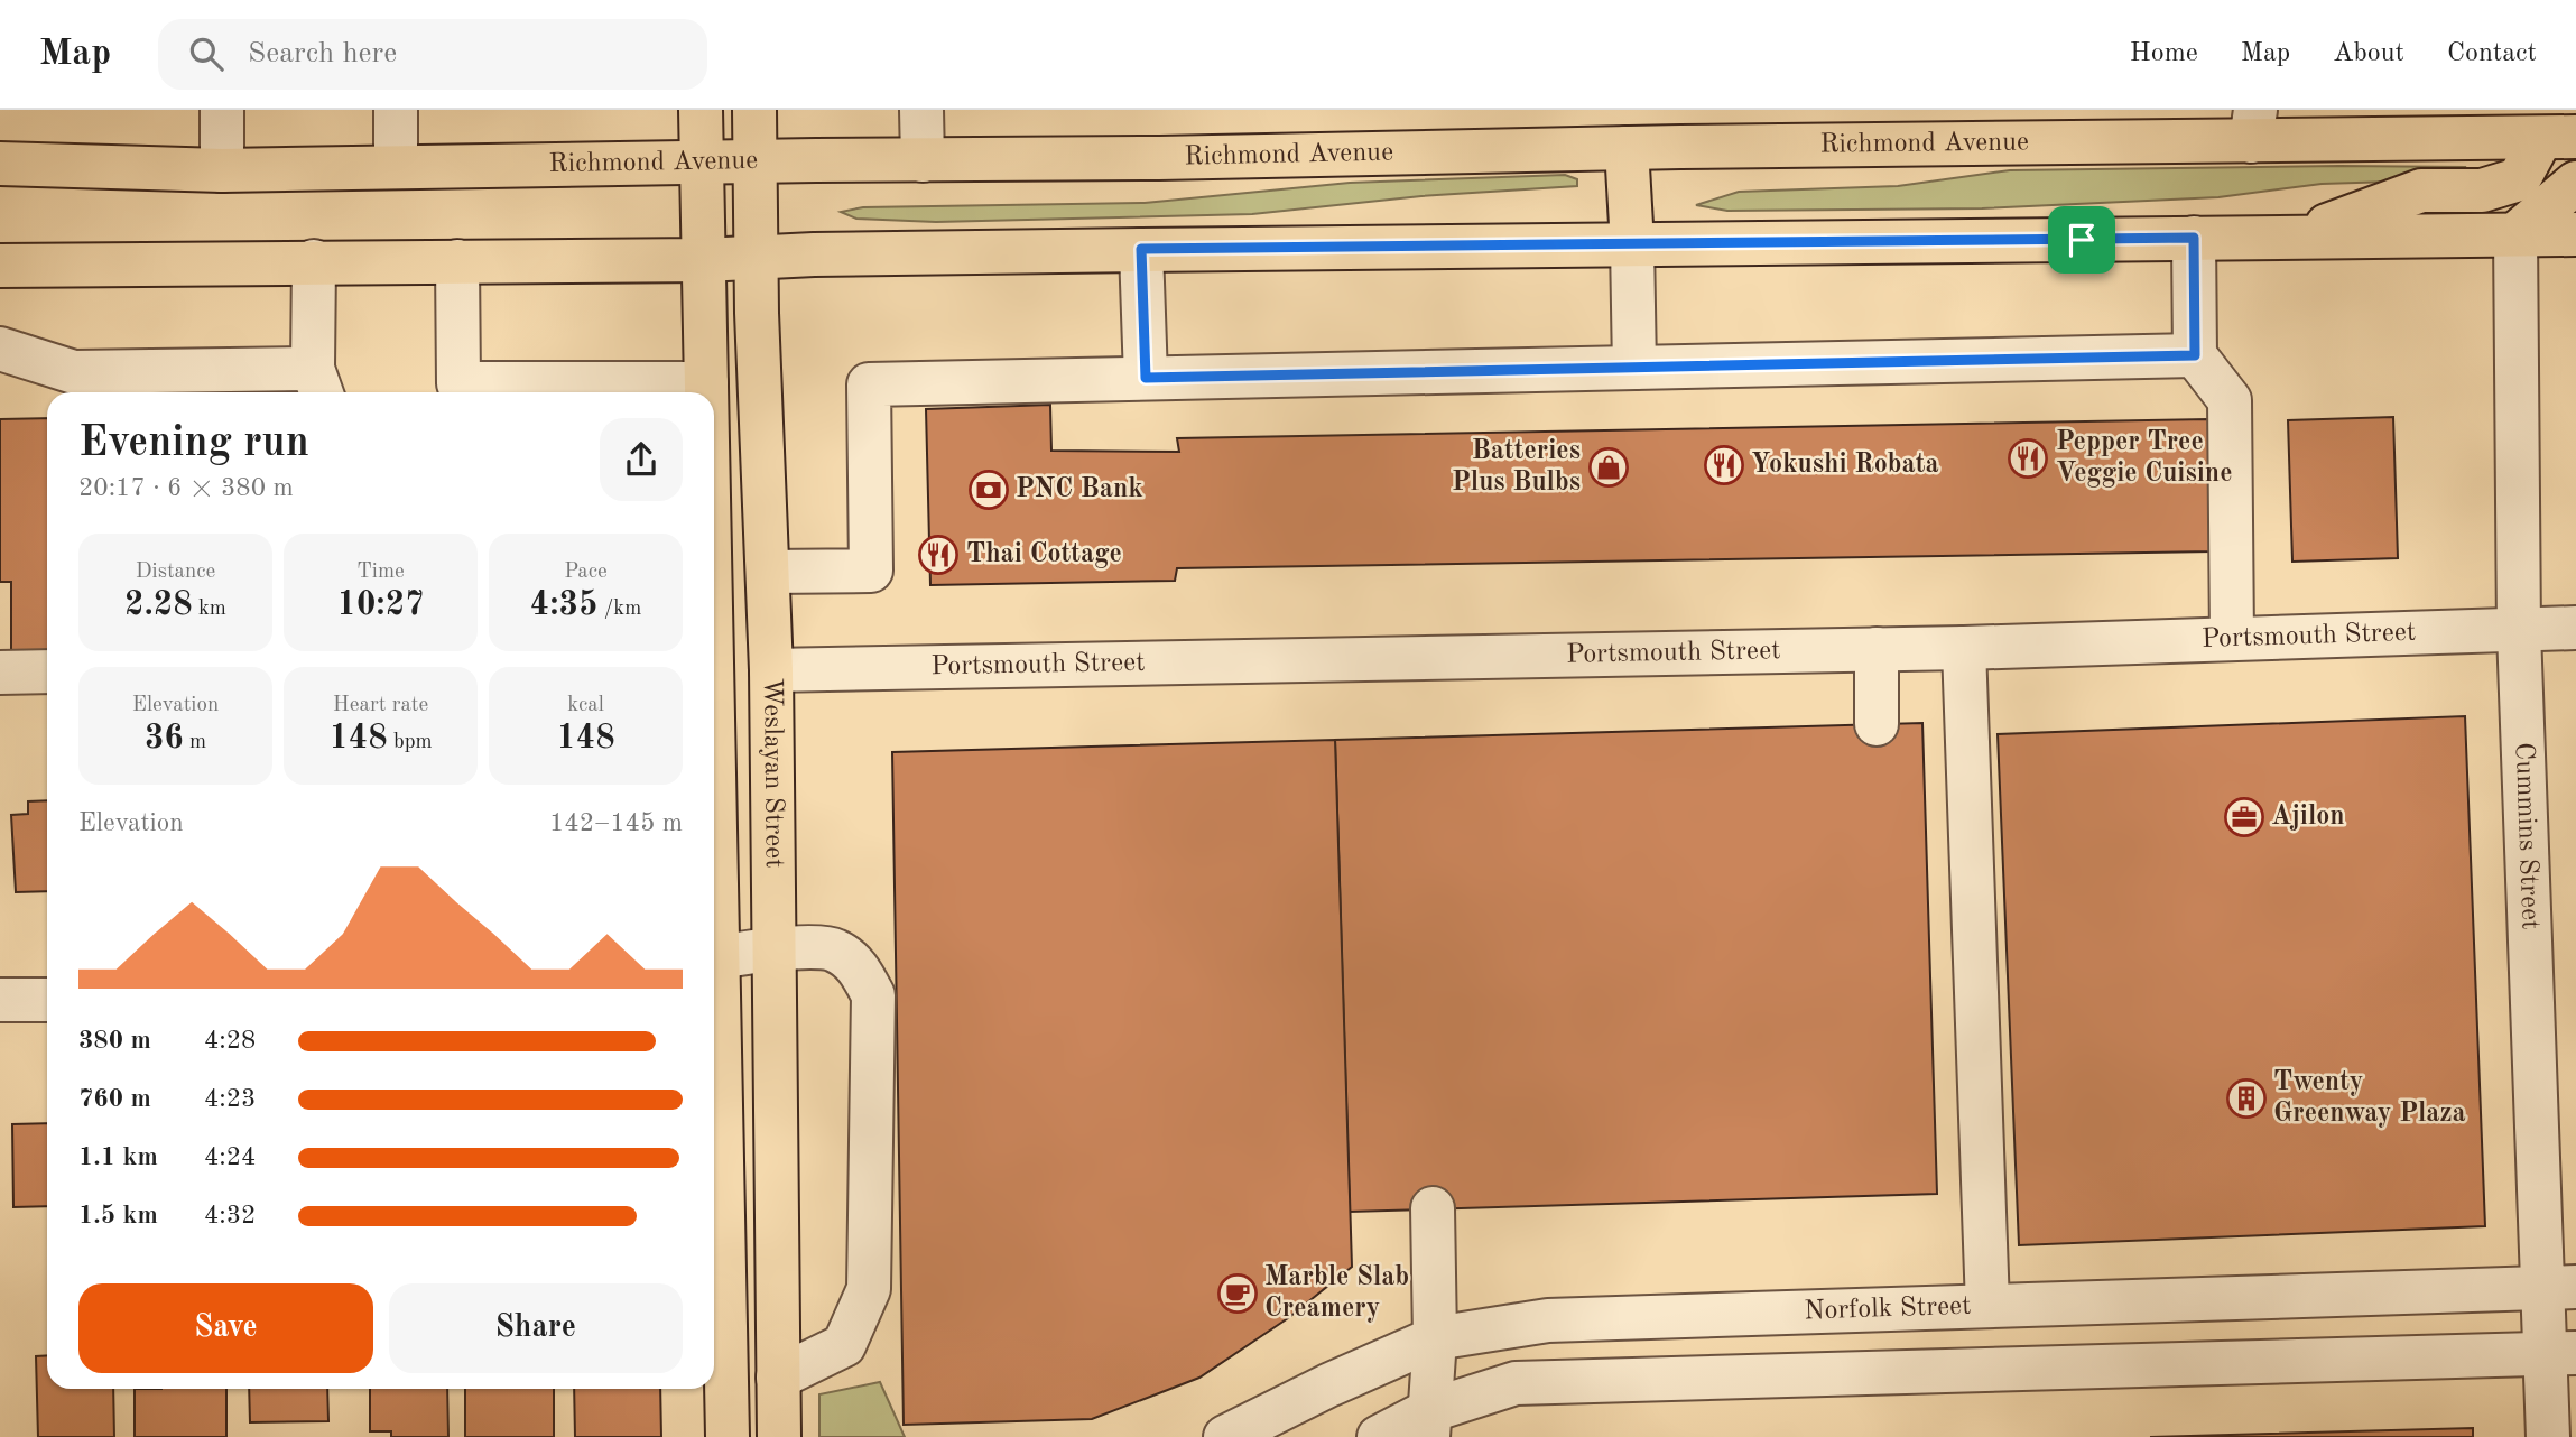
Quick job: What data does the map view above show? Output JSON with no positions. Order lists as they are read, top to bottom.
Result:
{
  "streets": {
    "main road": ["Richmond Avenue", "Weslayan Street"],
    "street": ["Portsmouth Street", "Cummins Street", "Norfolk Street"]
  },
  "crossings": [
    ["Richmond Avenue", "Weslayan Street"],
    ["Portsmouth Street", "Weslayan Street"],
    ["Portsmouth Street", "Cummins Street"],
    ["Cummins Street", "Norfolk Street"]
  ],
  "places": {
    "restaurant": ["Pepper Tree Veggie Cuisine", "Yokushi Robata", "Thai Cottage"],
    "shop": ["Batteries Plus Bulbs"],
    "bank": ["PNC Bank"],
    "office": ["Ajilon"],
    "building": ["Twenty Greenway Plaza"],
    "cafe": ["Marble Slab Creamery"]
  },
  "page": {
    "header": "Map",
    "search": "Search here",
    "nav": [
      "Home",
      "Map",
      "About",
      "Contact"
    ],
    "heading": ["Evening run", "20:17 · 6 × 380 m"],
    "stats": [
      ["Distance", "2.28 km"],
      ["Time", "10:27"],
      ["Pace", "4:35 /km"],
      ["Elevation", "36 m"],
      ["Heart rate", "148 bpm"],
      ["kcal", "148"]
    ],
    "chart": ["Elevation", "142–145 m"],
    "list": [
      {
        "name": "380 m",
        "note": "4:28"
      },
      {
        "name": "760 m",
        "note": "4:23"
      },
      {
        "name": "1.1 km",
        "note": "4:24"
      },
      {
        "name": "1.5 km",
        "note": "4:32"
      }
    ],
    "buttons": ["Save", "Share"]
  }
}
